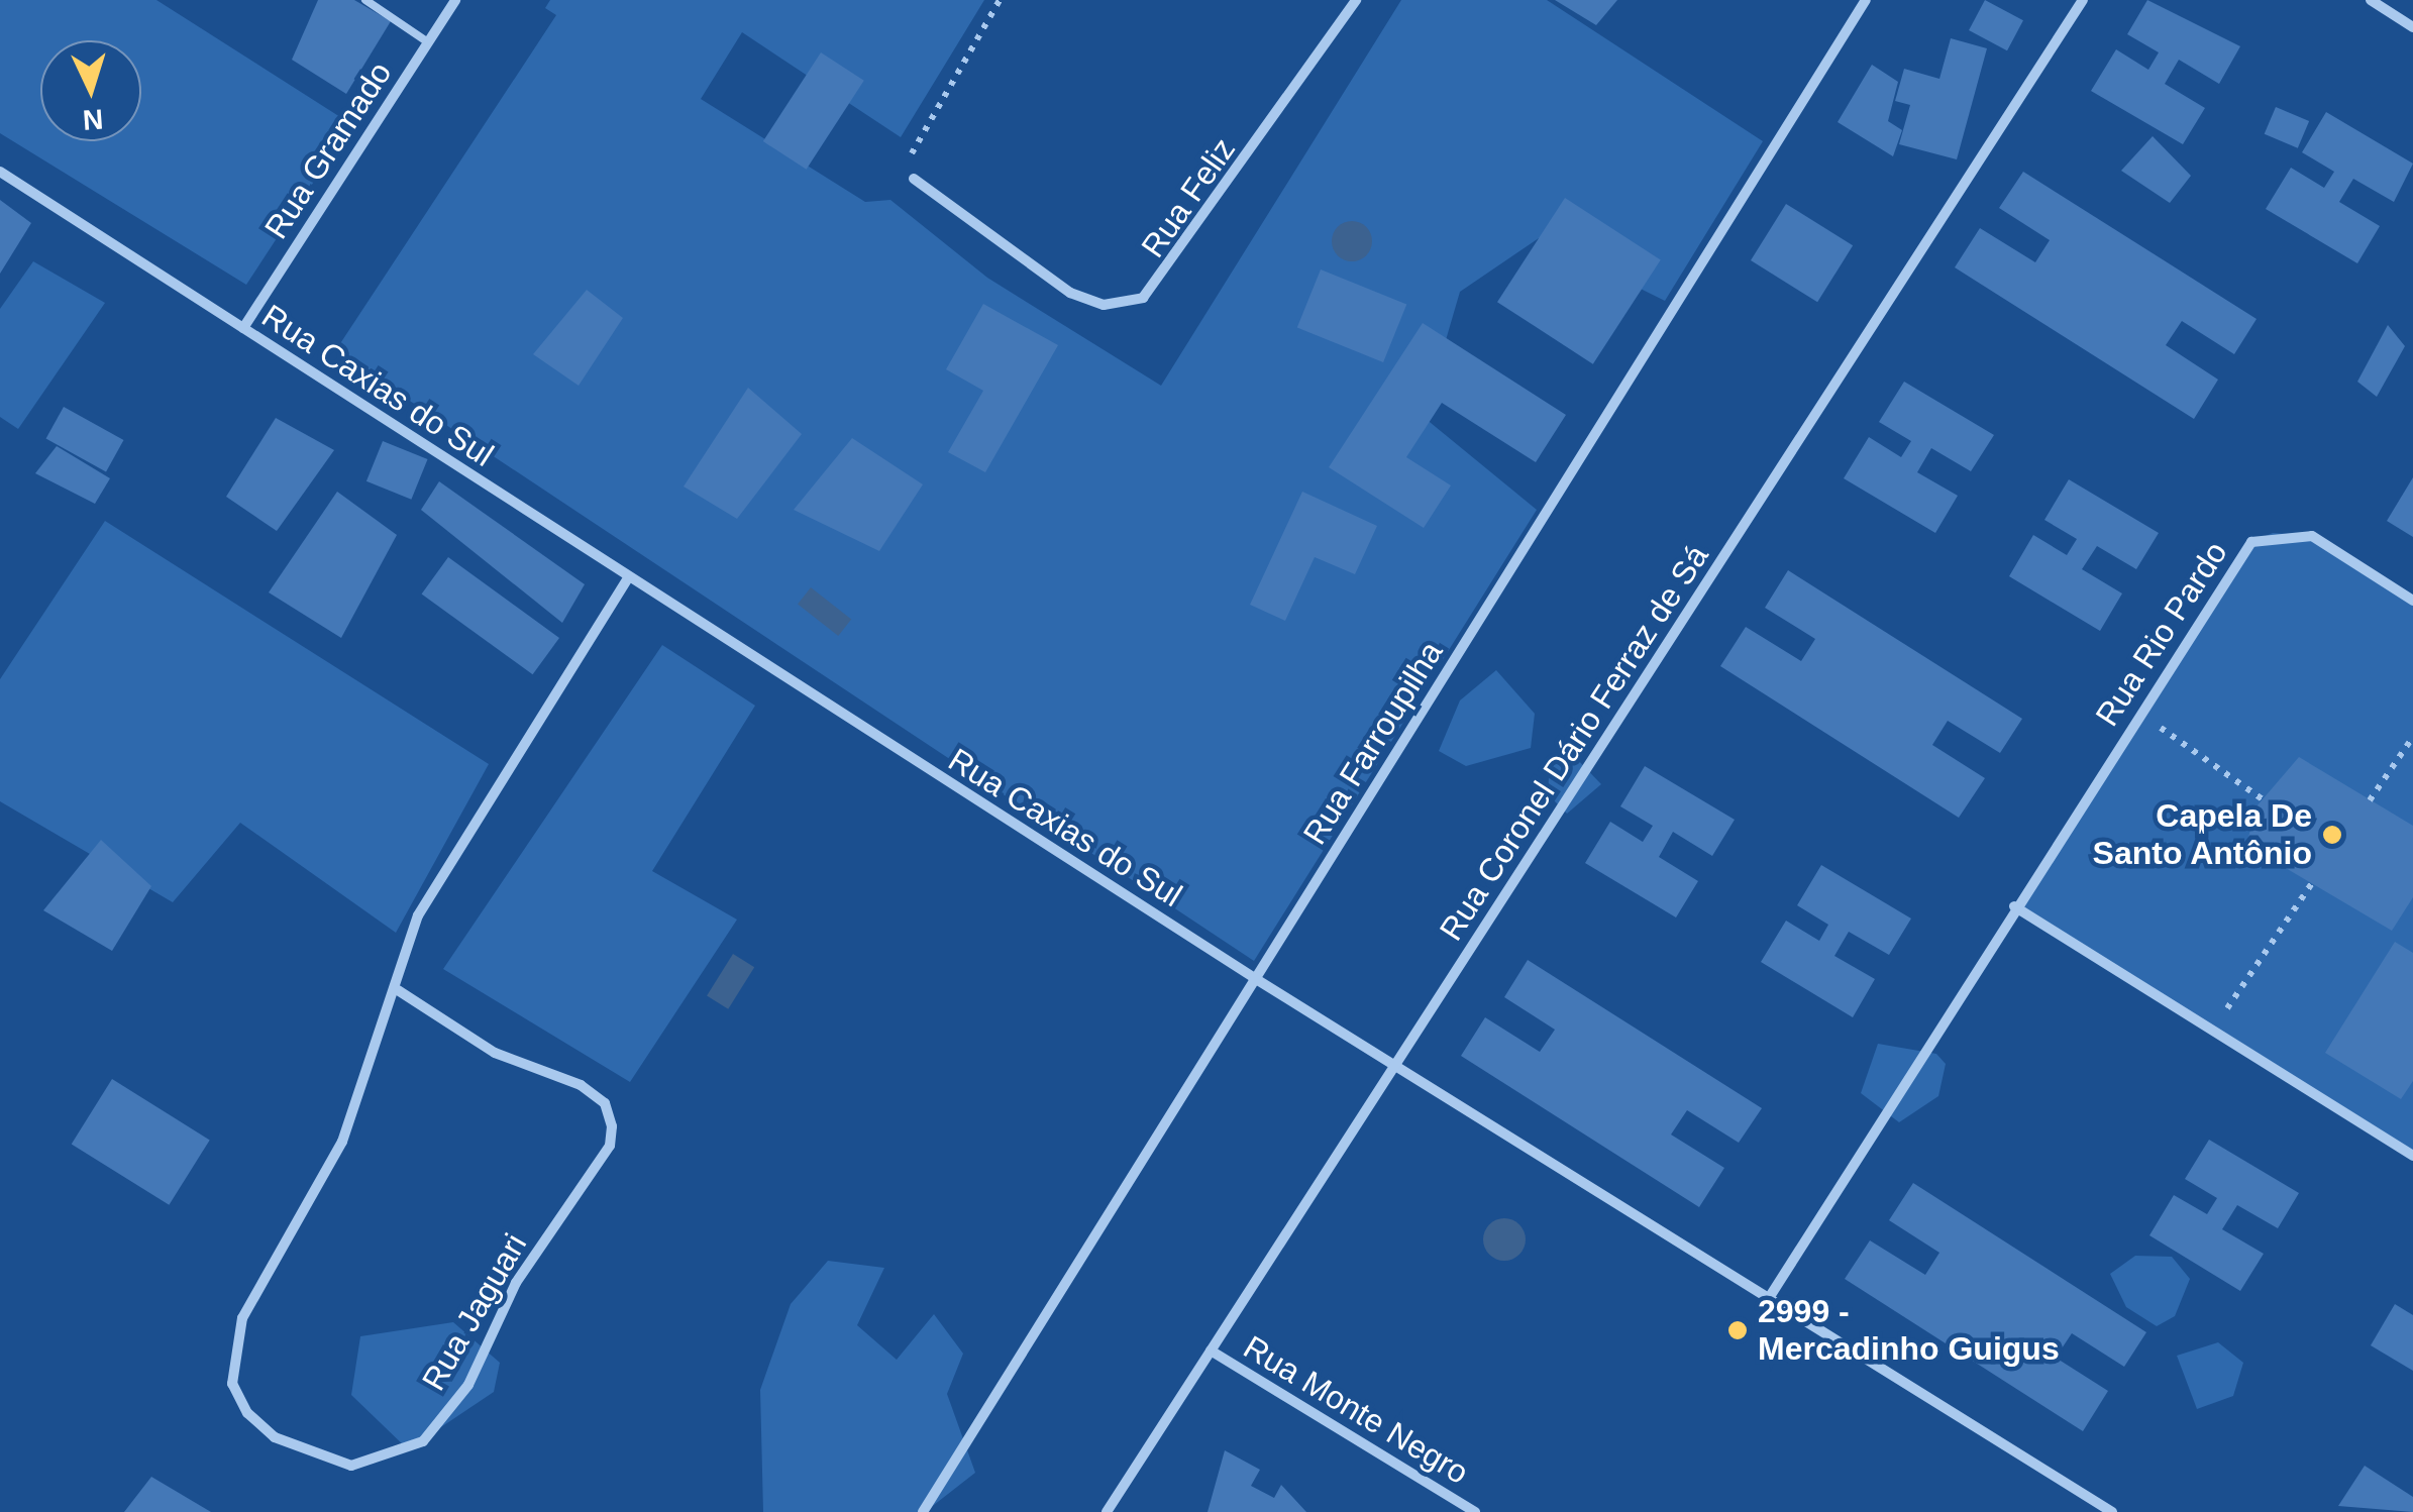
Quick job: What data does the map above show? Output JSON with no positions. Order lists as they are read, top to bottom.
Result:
{
  "streets": {
    "street": [
      "Rua Gramado",
      "Rua Feliz",
      "Rua Caxias do Sul",
      "Rua Rio Pardo",
      "Rua Farroupilha",
      "Rua Coronel Dário Ferraz de Sá",
      "Rua Jaguari",
      "Rua Monte Negro"
    ]
  },
  "crossings": [
    ["Rua Gramado", "Rua Caxias do Sul"],
    ["Rua Caxias do Sul", "Rua Rio Pardo"],
    ["Rua Caxias do Sul", "Rua Farroupilha"],
    ["Rua Caxias do Sul", "Rua Coronel Dário Ferraz de Sá"],
    ["Rua Caxias do Sul", "Rua Jaguari"],
    ["Rua Coronel Dário Ferraz de Sá", "Rua Monte Negro"]
  ],
  "places": ["Capela De Santo Antônio", "2999 - Mercadinho Guigus"],
  "north": "bottom"
}
